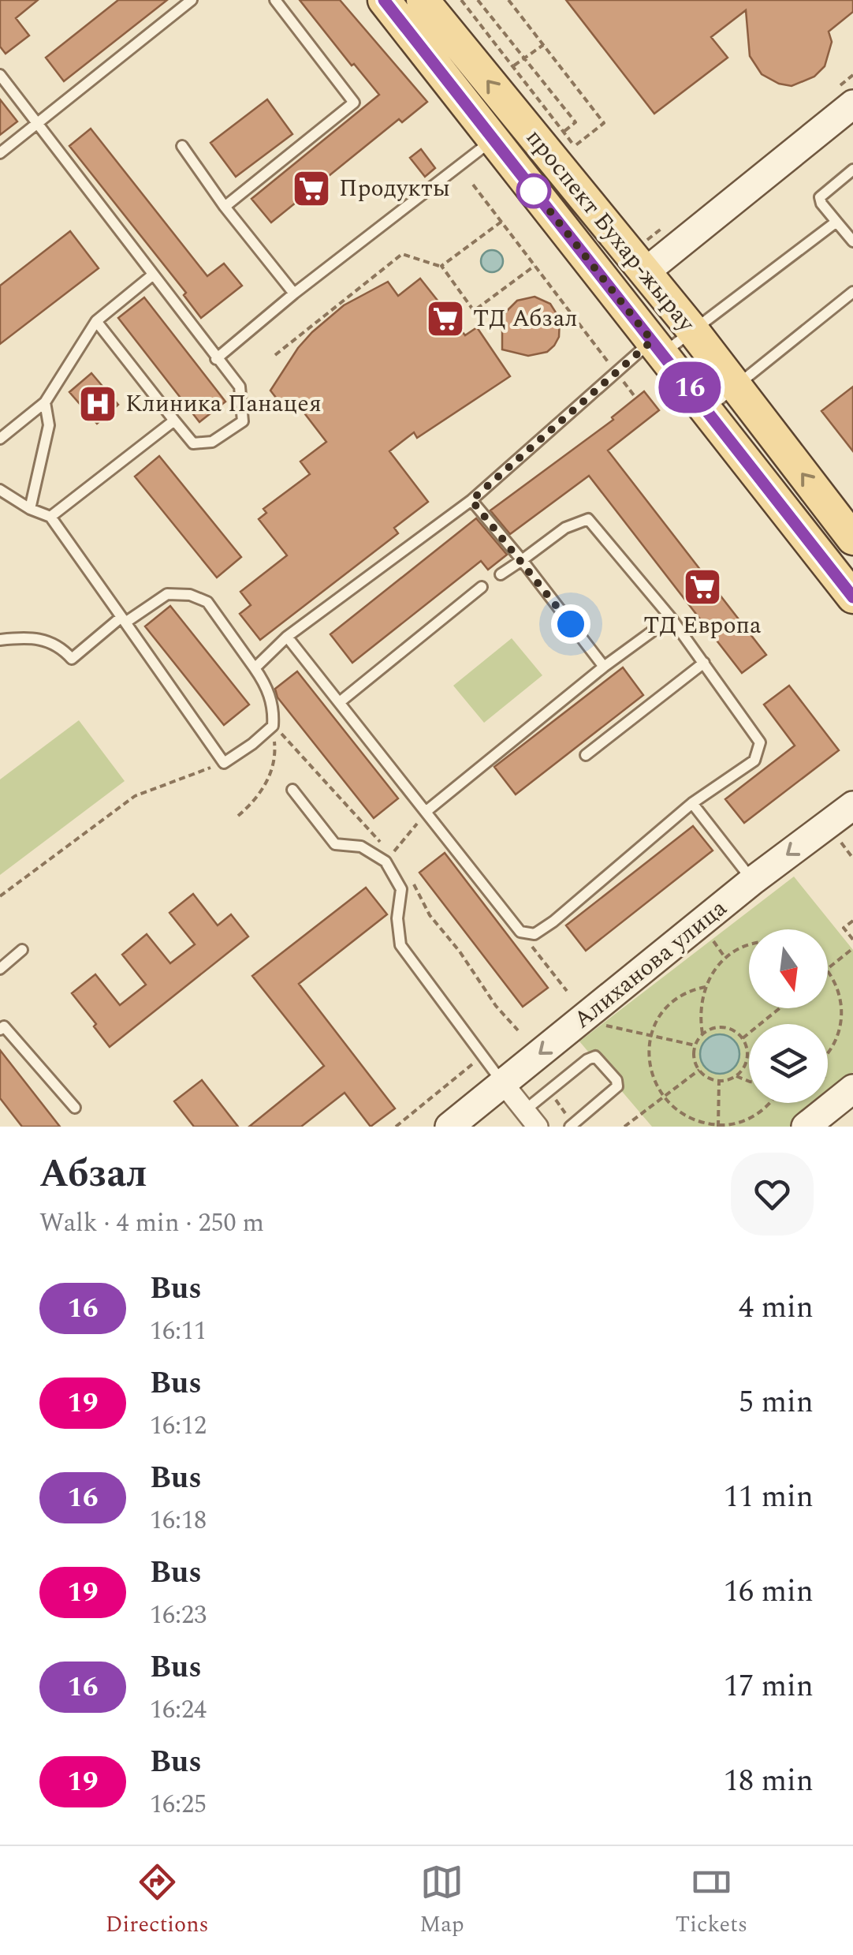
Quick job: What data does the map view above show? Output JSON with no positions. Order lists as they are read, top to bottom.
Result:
{
  "streets": {
    "main road": ["проспект Бухар-жырау"],
    "street": ["Алиханова улица"]
  },
  "one_way": ["Алиханова улица"],
  "places": {
    "supermarket": ["Продукты", "ТД Абзал", "ТД Европа"],
    "hospital": ["Клиника Панацея"]
  },
  "lines": ["bus line 16"],
  "north": "bottom",
  "page": {
    "on_map": "16",
    "heading": ["Абзал", "Walk · 4 min · 250 m"],
    "list": [
      {
        "mark": "16",
        "name": "Bus",
        "note": "16:11",
        "value": "4 min"
      },
      {
        "mark": "19",
        "name": "Bus",
        "note": "16:12",
        "value": "5 min"
      },
      {
        "mark": "16",
        "name": "Bus",
        "note": "16:18",
        "value": "11 min"
      },
      {
        "mark": "19",
        "name": "Bus",
        "note": "16:23",
        "value": "16 min"
      },
      {
        "mark": "16",
        "name": "Bus",
        "note": "16:24",
        "value": "17 min"
      },
      {
        "mark": "19",
        "name": "Bus",
        "note": "16:25",
        "value": "18 min"
      }
    ],
    "tabs": ["Directions", "Map", "Tickets"]
  }
}
